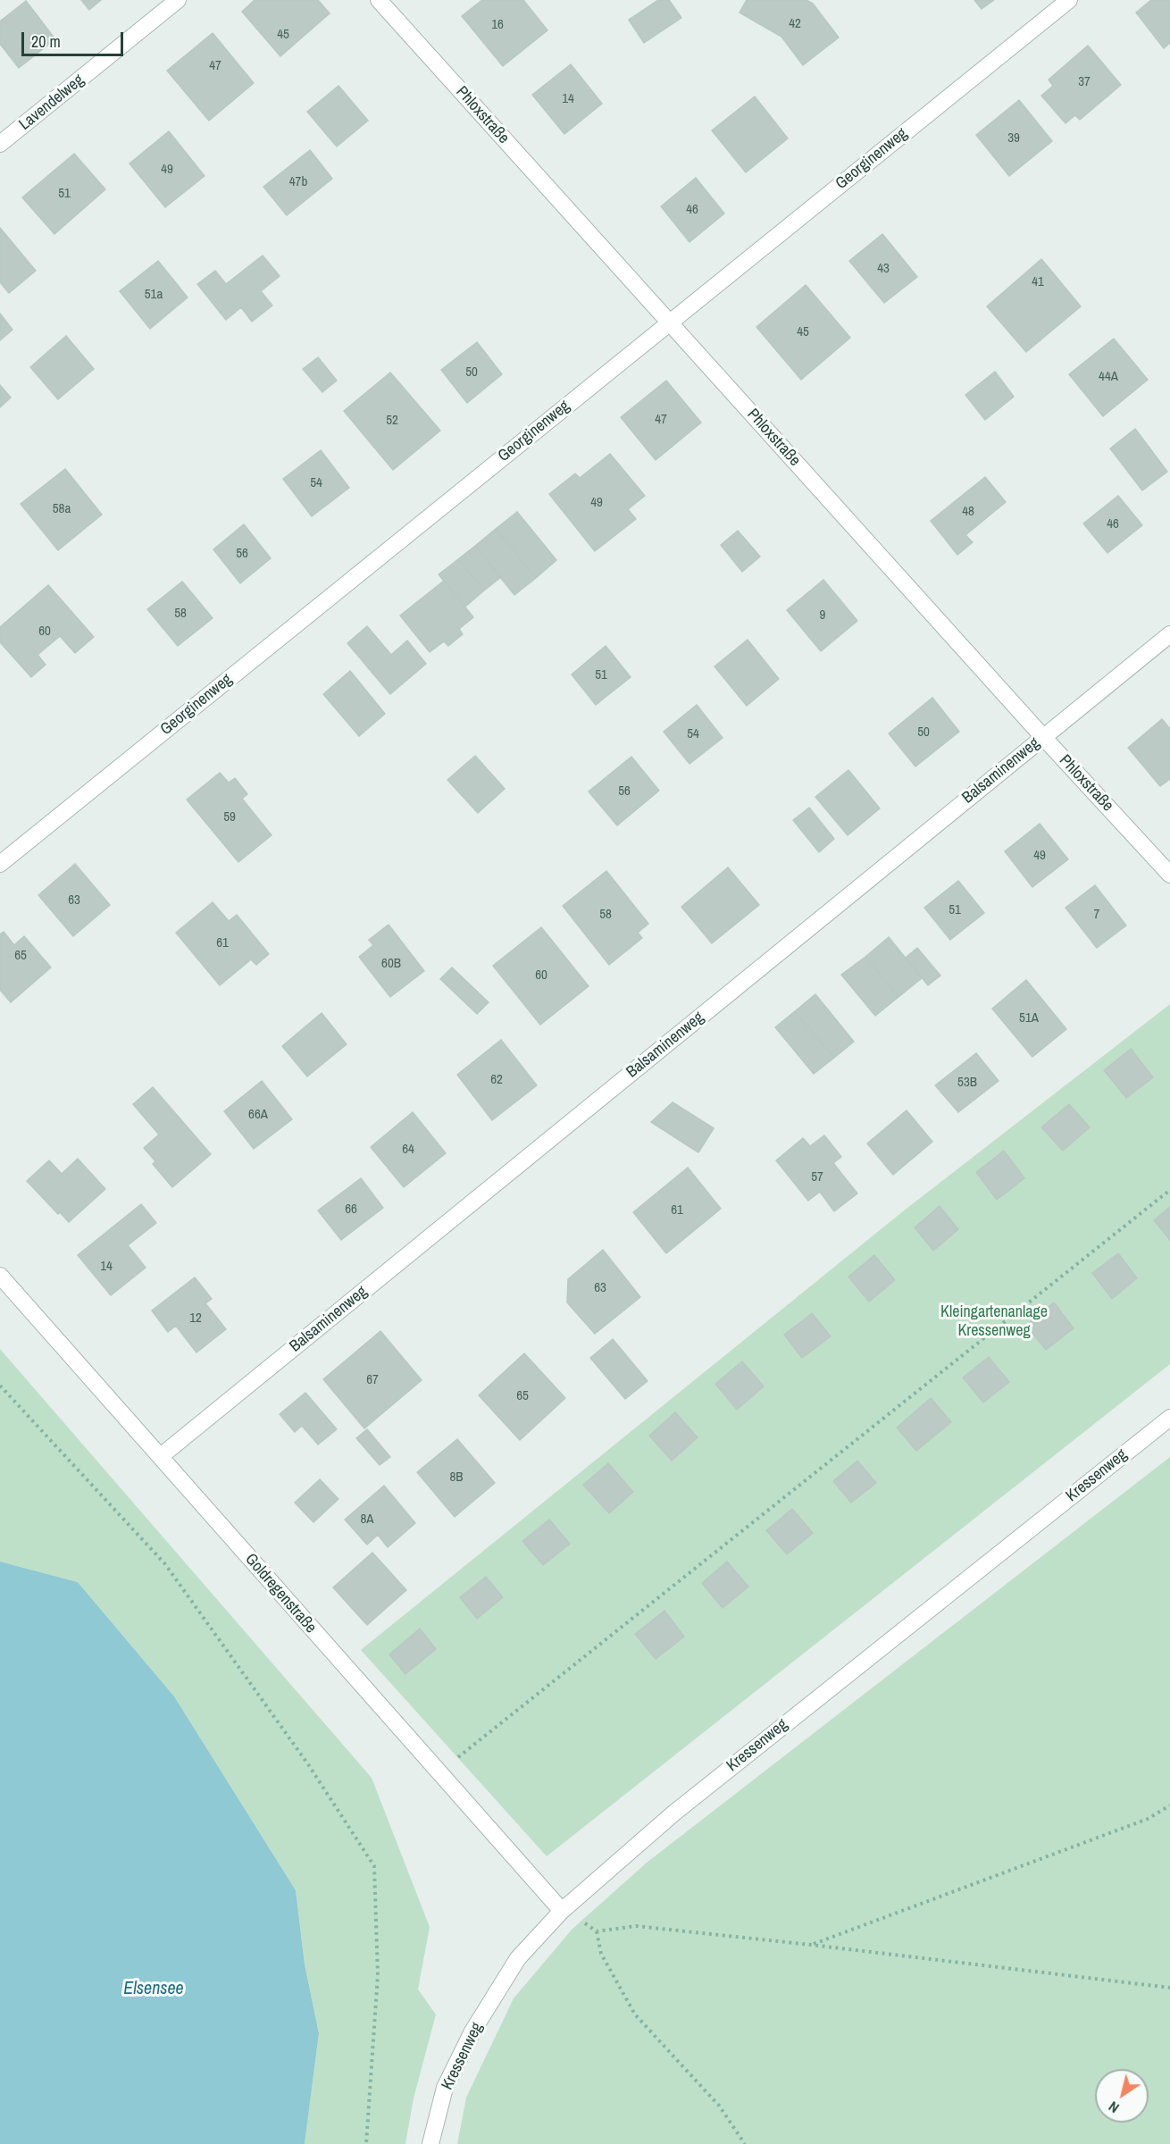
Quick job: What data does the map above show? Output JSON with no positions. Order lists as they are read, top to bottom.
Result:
{
  "streets": {
    "street": [
      "Lavendelweg",
      "Phloxstraße",
      "Georginenweg",
      "Balsaminenweg",
      "Kressenweg",
      "Goldregenstraße"
    ]
  },
  "crossings": [
    ["Phloxstraße", "Georginenweg"],
    ["Phloxstraße", "Balsaminenweg"],
    ["Balsaminenweg", "Goldregenstraße"],
    ["Kressenweg", "Goldregenstraße"]
  ],
  "water": ["Elsensee"],
  "parks": ["Kleingartenanlage Kressenweg"],
  "house_numbers": [
    "42",
    "16",
    "45",
    "47",
    "37",
    "14",
    "39",
    "49",
    "47b",
    "51",
    "46",
    "43",
    "41",
    "51a",
    "45",
    "50",
    "44A",
    "47",
    "52",
    "54",
    "49",
    "58a",
    "48",
    "46",
    "56",
    "58",
    "9",
    "60",
    "51",
    "50",
    "54",
    "56",
    "59",
    "49",
    "63",
    "51",
    "58",
    "7",
    "61",
    "65",
    "60B",
    "60",
    "51A",
    "62",
    "53B",
    "66A",
    "64",
    "57",
    "66",
    "61",
    "14",
    "63",
    "12",
    "67",
    "65",
    "8B",
    "8A"
  ],
  "scale_bar": "20 m",
  "north": "bottom left"
}
